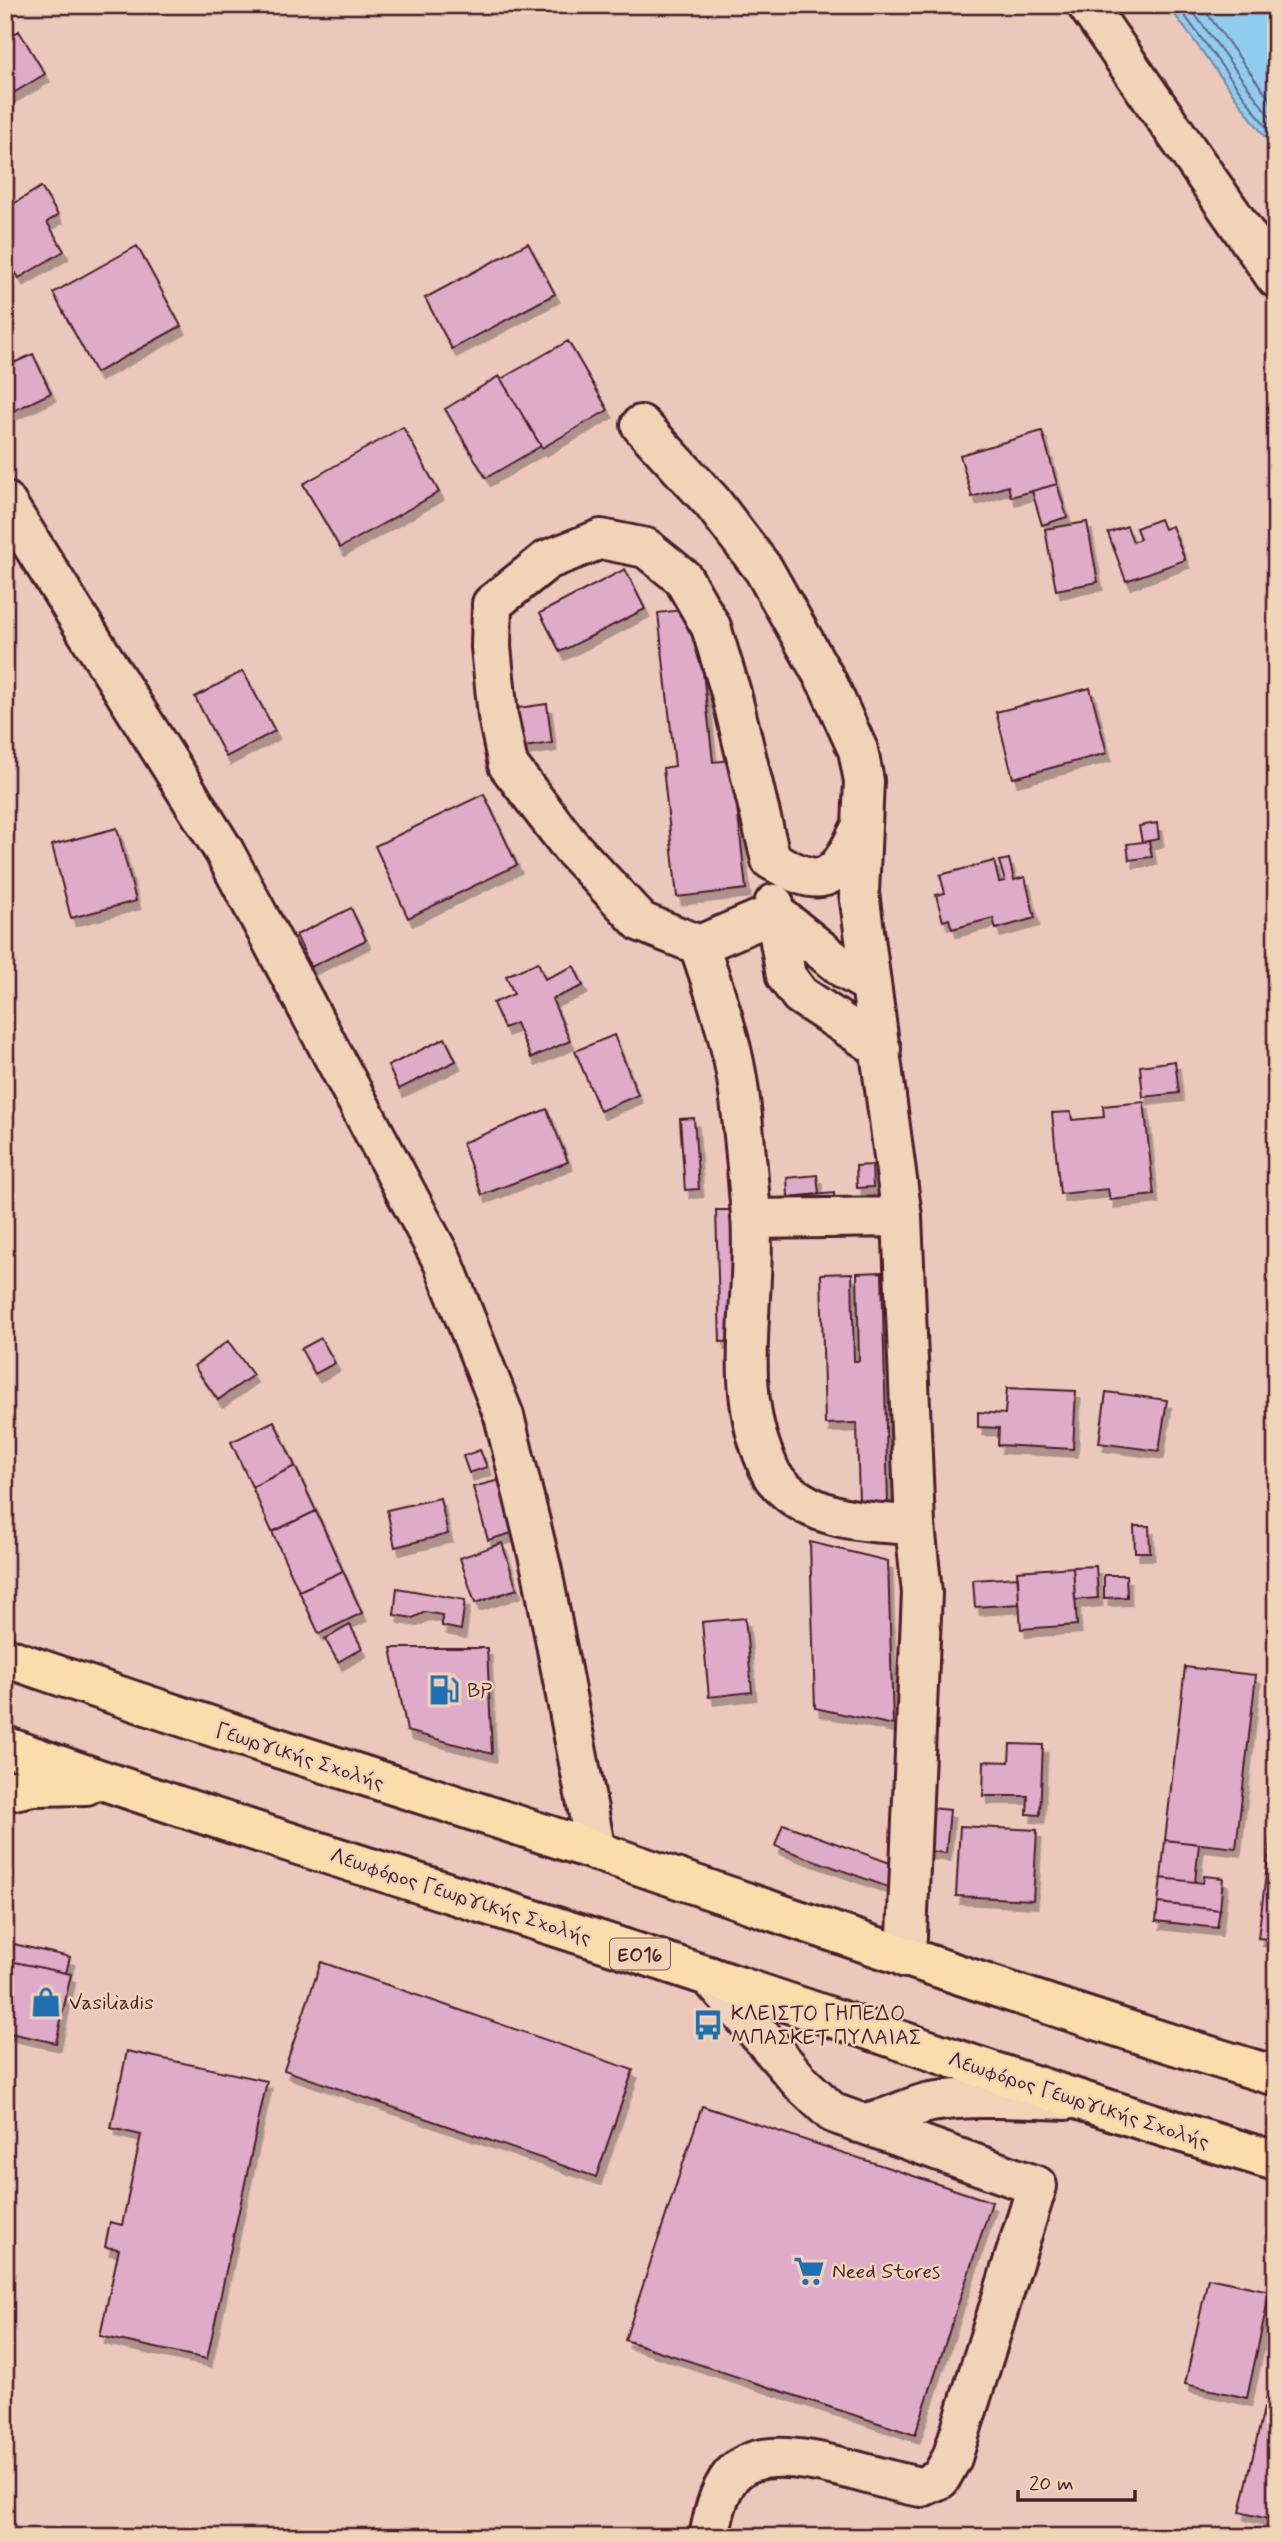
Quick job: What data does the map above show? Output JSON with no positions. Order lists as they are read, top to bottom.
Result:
{
  "streets": {
    "main road": ["Γεωργικής Σχολής", "Λεωφόρος Γεωργικής Σχολής", "ΕΟ16"]
  },
  "places": {
    "fuel station": ["BP"],
    "shop": ["Vasiliadis"],
    "bus stop": ["ΚΛΕΙΣΤΟ ΓΗΠΕΔΟ ΜΠΑΣΚΕΤ ΠΥΛΑΙΑΣ"],
    "supermarket": ["Need Stores"]
  },
  "scale_bar": "20 m"
}
